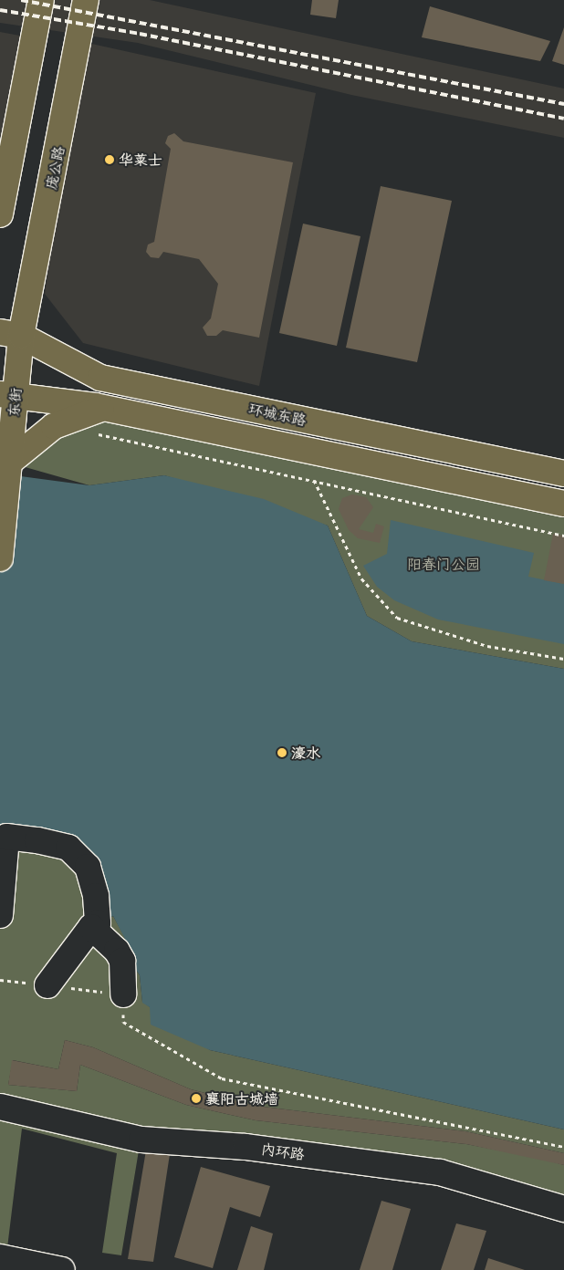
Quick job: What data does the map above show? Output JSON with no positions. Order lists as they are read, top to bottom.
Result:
{
  "streets": {
    "main road": ["庞公路", "东街", "环城东路"],
    "street": ["内环路"]
  },
  "crossings": [
    ["庞公路", "东街"],
    ["庞公路", "环城东路"],
    ["东街", "环城东路"]
  ],
  "parks": ["阳春门公园"],
  "places": ["华莱士", "濠水", "襄阳古城墙"]
}
